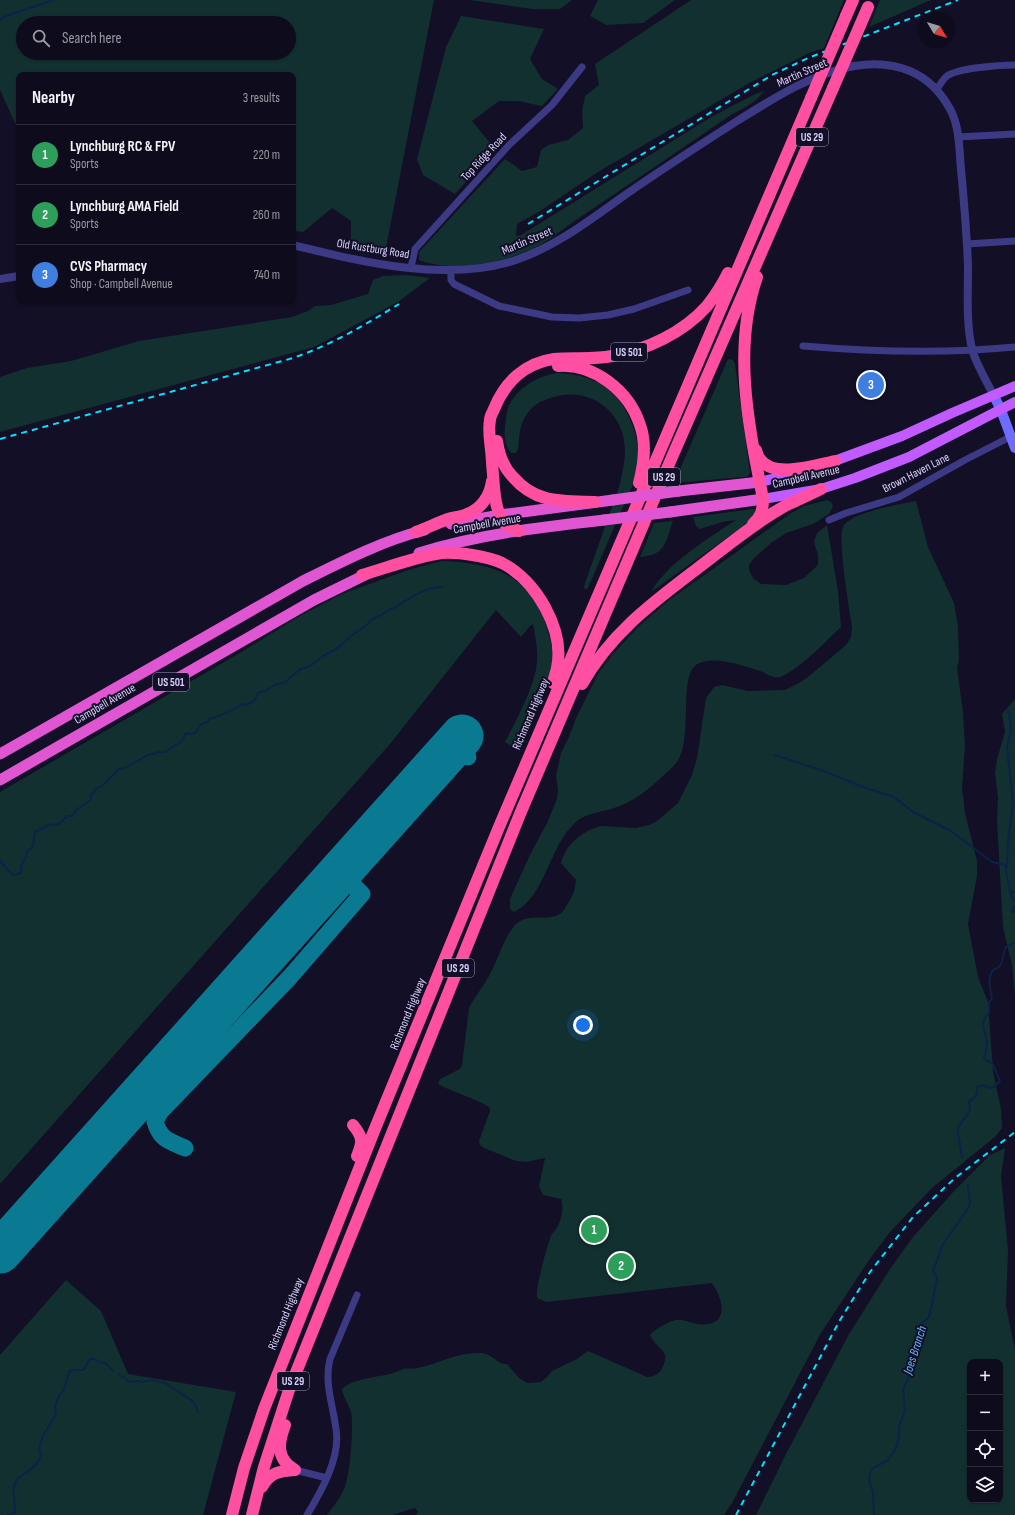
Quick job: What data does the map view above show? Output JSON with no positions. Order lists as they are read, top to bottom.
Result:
{
  "streets": {
    "highway": [
      "US 29",
      "US 501",
      "Campbell Avenue",
      "Richmond Highway"
    ],
    "street": [
      "Martin Street",
      "Top Ridge Road",
      "Old Rustburg Road",
      "Brown Haven Lane"
    ]
  },
  "crossings": [
    ["Martin Street", "Old Rustburg Road"],
    ["US 29", "US 501"],
    ["US 29", "Richmond Highway"],
    ["Top Ridge Road", "Old Rustburg Road"],
    ["US 501", "Campbell Avenue"]
  ],
  "water": ["Joes Branch"],
  "north": "bottom right",
  "page": {
    "search": "Search here",
    "heading": ["Nearby", "3 results"],
    "list": [
      {
        "mark": "1",
        "name": "Lynchburg RC & FPV",
        "note": "Sports",
        "value": "220 m"
      },
      {
        "mark": "2",
        "name": "Lynchburg AMA Field",
        "note": "Sports",
        "value": "260 m"
      },
      {
        "mark": "3",
        "name": "CVS Pharmacy",
        "note": "Shop · Campbell Avenue",
        "value": "740 m"
      }
    ],
    "pins": ["3", "1", "2"],
    "map_buttons": ["+", "−"]
  }
}
